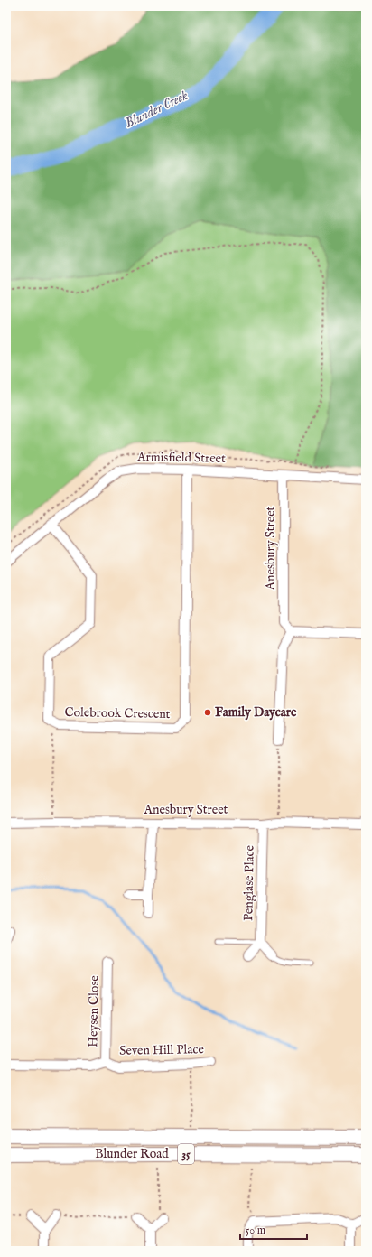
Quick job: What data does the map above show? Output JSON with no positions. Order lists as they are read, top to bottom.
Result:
{
  "streets": {
    "main road": ["Blunder Road", "35"],
    "street": [
      "Armisfield Street",
      "Anesbury Street",
      "Colebrook Crescent",
      "Penglase Place",
      "Heysen Close",
      "Seven Hill Place"
    ]
  },
  "crossings": [
    ["Armisfield Street", "Anesbury Street"],
    ["Armisfield Street", "Colebrook Crescent"],
    ["Anesbury Street", "Penglase Place"],
    ["Heysen Close", "Seven Hill Place"]
  ],
  "water": ["Blunder Creek"],
  "places": ["Family Daycare"],
  "scale_bar": "50 m"
}
